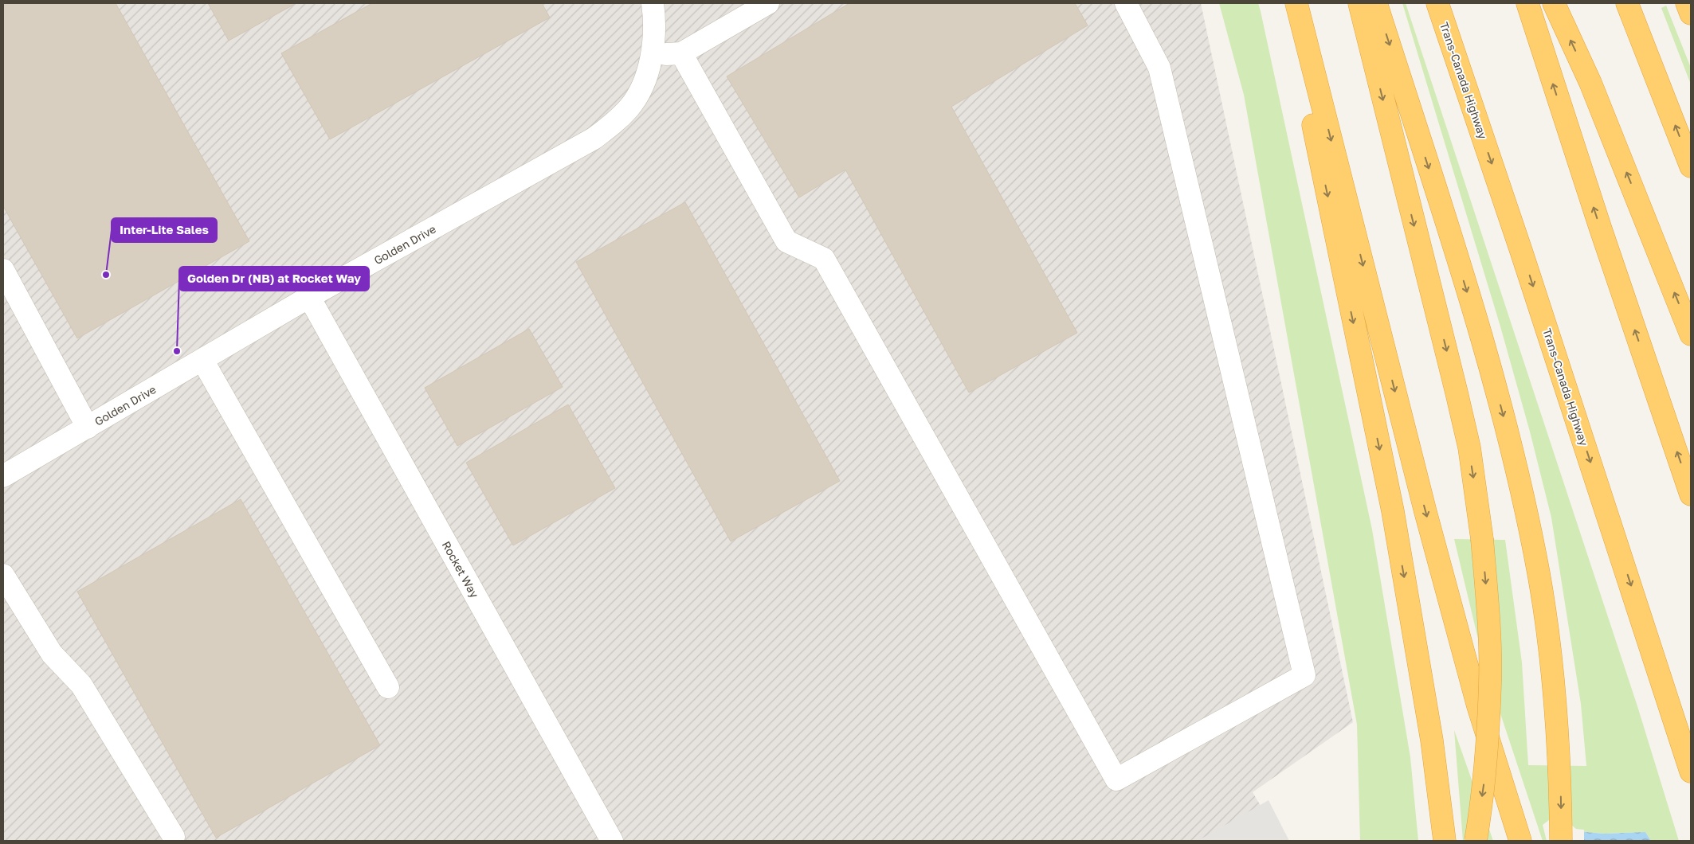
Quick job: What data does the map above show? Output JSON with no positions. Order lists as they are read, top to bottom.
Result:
{
  "streets": {
    "highway": ["Trans-Canada Highway"],
    "street": ["Golden Drive", "Rocket Way"]
  },
  "crossings": [
    ["Golden Drive", "Rocket Way"]
  ],
  "places": ["Inter-Lite Sales", "Golden Dr (NB) at Rocket Way"]
}
